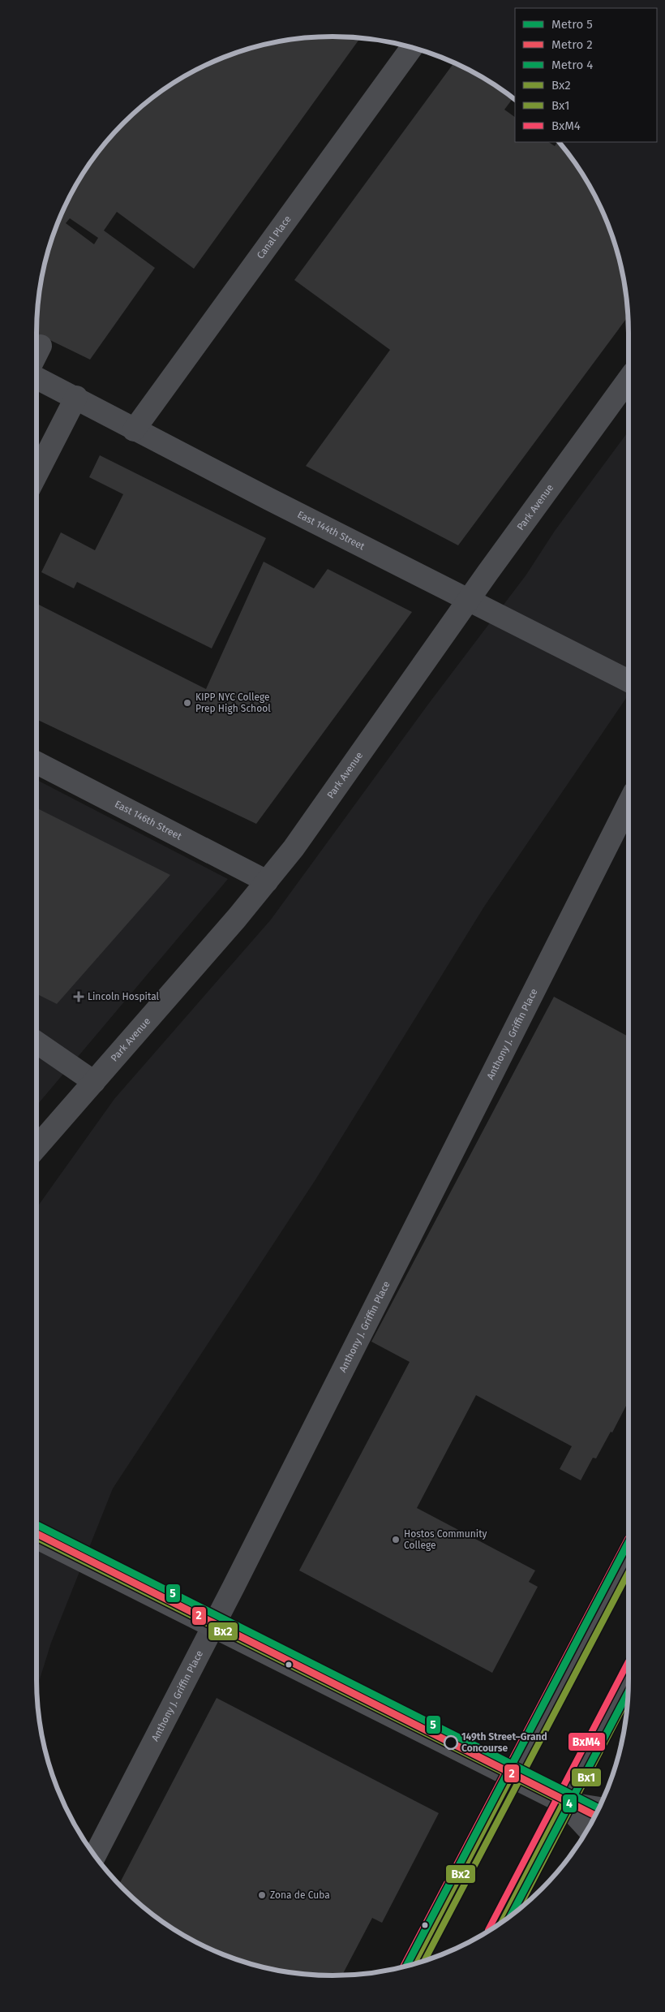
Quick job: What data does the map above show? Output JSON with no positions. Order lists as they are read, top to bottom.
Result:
{
  "streets": {
    "street": [
      "Canal Place",
      "Park Avenue",
      "East 144th Street",
      "East 146th Street",
      "Anthony J. Griffin Place"
    ]
  },
  "crossings": [
    ["Canal Place", "East 144th Street"],
    ["Park Avenue", "East 144th Street"],
    ["Park Avenue", "East 146th Street"]
  ],
  "places": {
    "other": [
      "KIPP NYC College Prep High School",
      "Hostos Community College",
      "149th Street–Grand Concourse",
      "Zona de Cuba"
    ],
    "health": ["Lincoln Hospital"]
  },
  "lines": [
    "metro line 5",
    "metro line 2",
    "transit line Bx2",
    "transit line BxM4",
    "metro line 4",
    "transit line Bx1"
  ],
  "legend": [
    "Metro 5",
    "Metro 2",
    "Metro 4",
    "Bx2",
    "Bx1",
    "BxM4"
  ]
}
